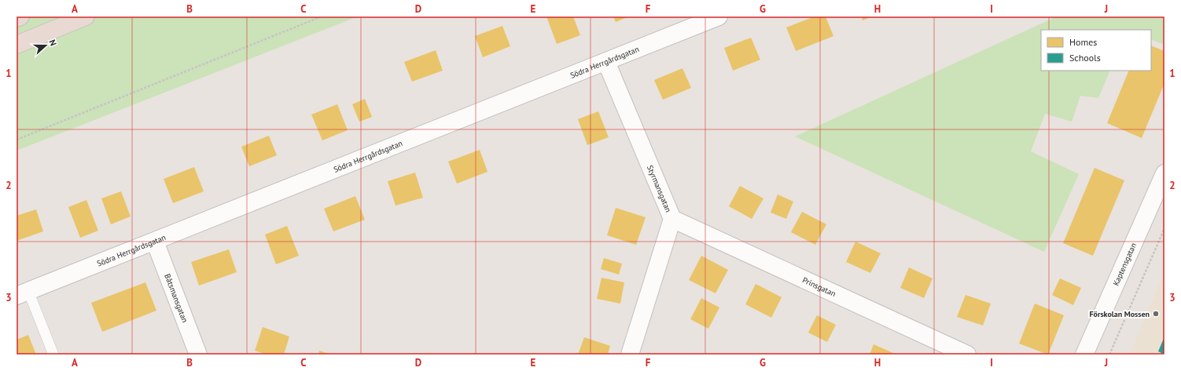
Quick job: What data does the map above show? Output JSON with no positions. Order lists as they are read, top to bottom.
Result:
{
  "streets": {
    "street": [
      "Södra Herrgårdsgatan",
      "Styrmansgatan",
      "Kaptensgatan",
      "Prinsgatan",
      "Båtsmansgatan"
    ]
  },
  "crossings": [
    ["Södra Herrgårdsgatan", "Styrmansgatan"],
    ["Södra Herrgårdsgatan", "Båtsmansgatan"],
    ["Styrmansgatan", "Prinsgatan"]
  ],
  "places": ["Förskolan Mossen"],
  "legend": ["Homes", "Schools"],
  "north": "right",
  "grid": {
    "columns": [
      "A",
      "B",
      "C",
      "D",
      "E",
      "F",
      "G",
      "H",
      "I",
      "J"
    ],
    "rows": ["1", "2", "3"]
  }
}
